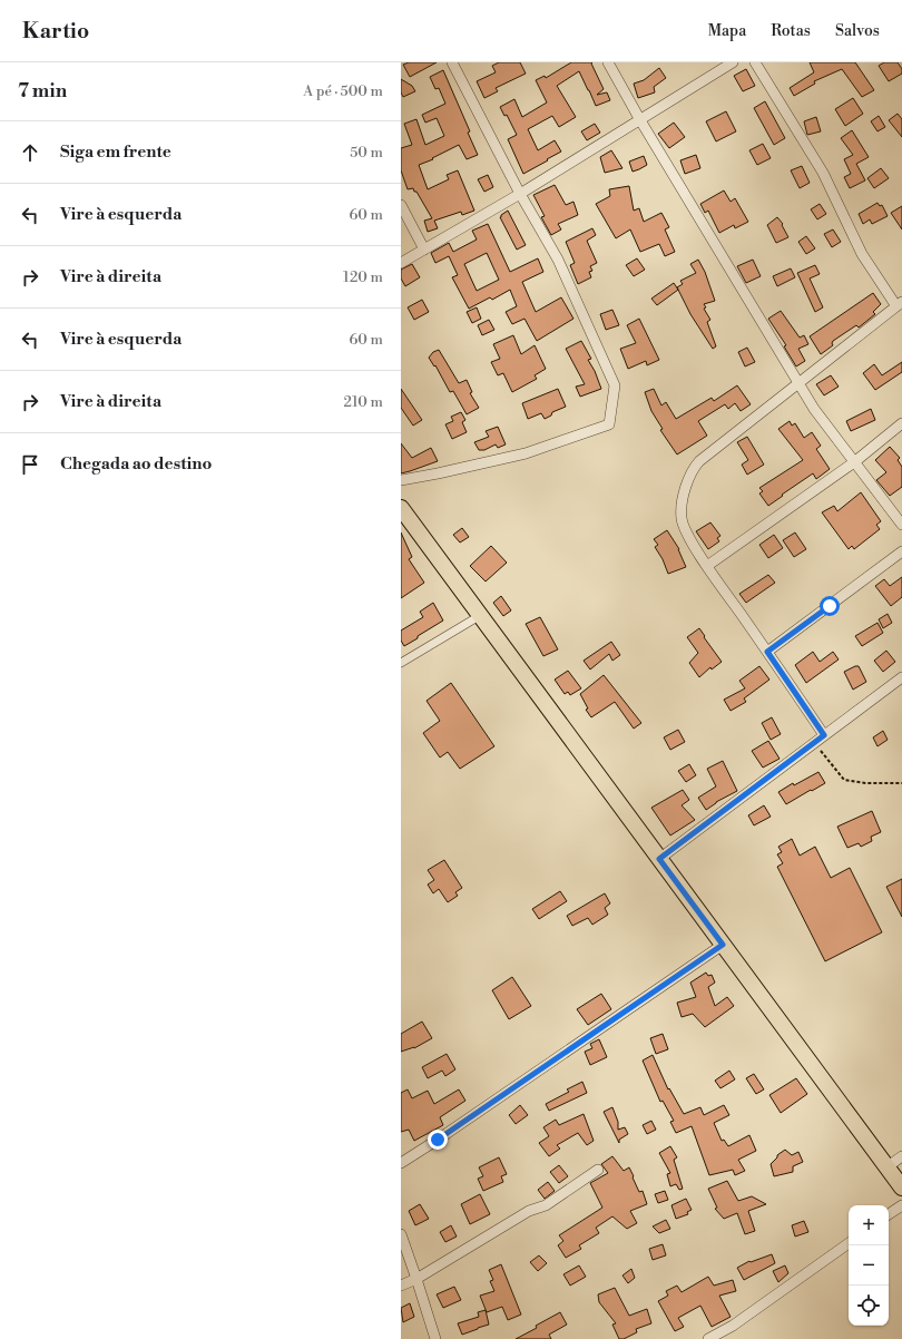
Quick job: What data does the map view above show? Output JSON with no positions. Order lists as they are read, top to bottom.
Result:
{
  "page": {
    "header": "Kartio",
    "nav": ["Mapa", "Rotas", "Salvos"],
    "heading": ["7 min", "A pé · 500 m"],
    "list": [
      ["Siga em frente", "50 m"],
      ["Vire à esquerda", "60 m"],
      ["Vire à direita", "120 m"],
      ["Vire à esquerda", "60 m"],
      ["Vire à direita", "210 m"],
      "Chegada ao destino"
    ],
    "map_buttons": ["+", "−"]
  }
}
